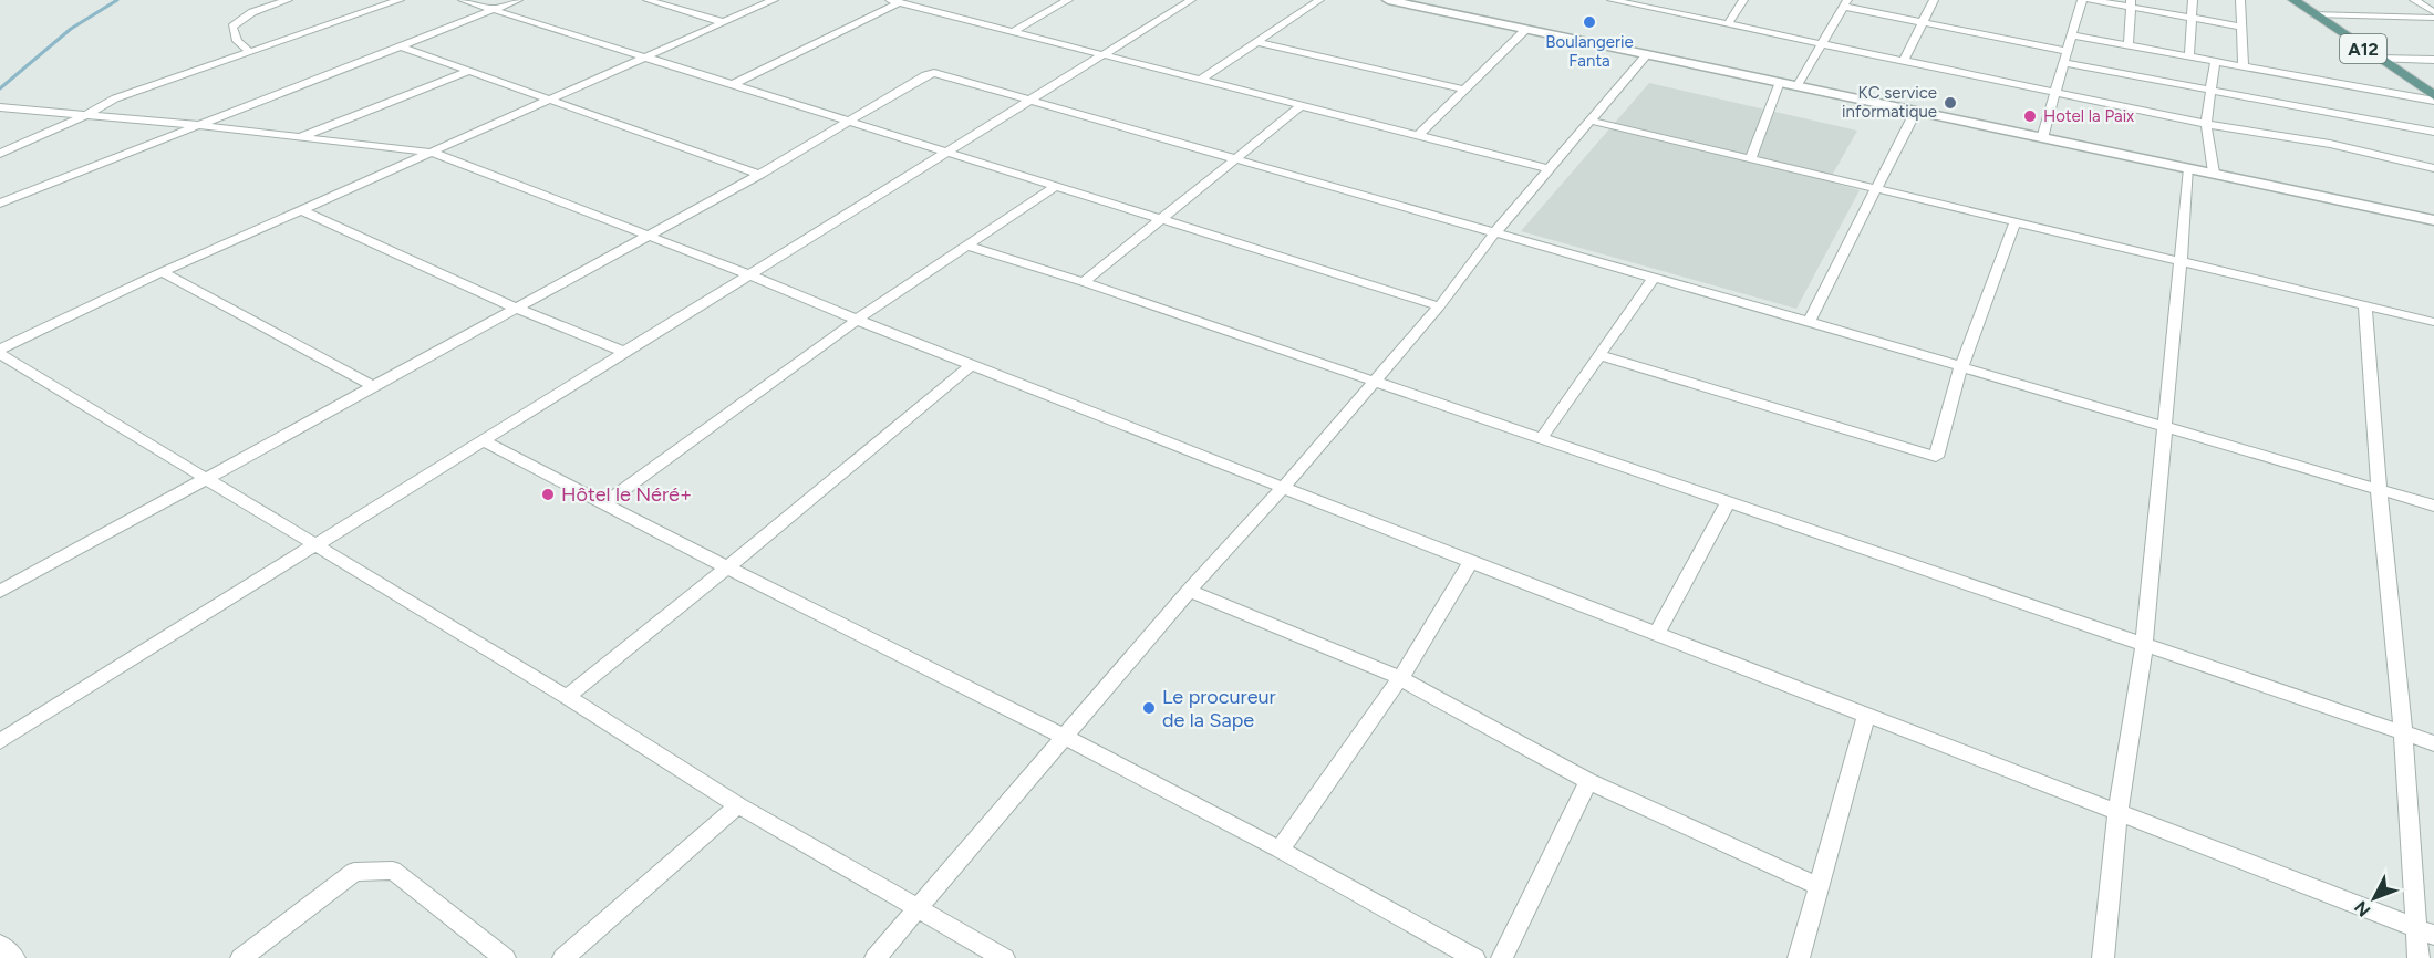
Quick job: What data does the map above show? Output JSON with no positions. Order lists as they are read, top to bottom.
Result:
{
  "streets": {
    "main road": ["A12"]
  },
  "places": [
    "Boulangerie Fanta",
    "KC service informatique",
    "Hotel la Paix",
    "Hôtel le Néré+",
    "Le procureur de la Sape"
  ],
  "north": "bottom left"
}
